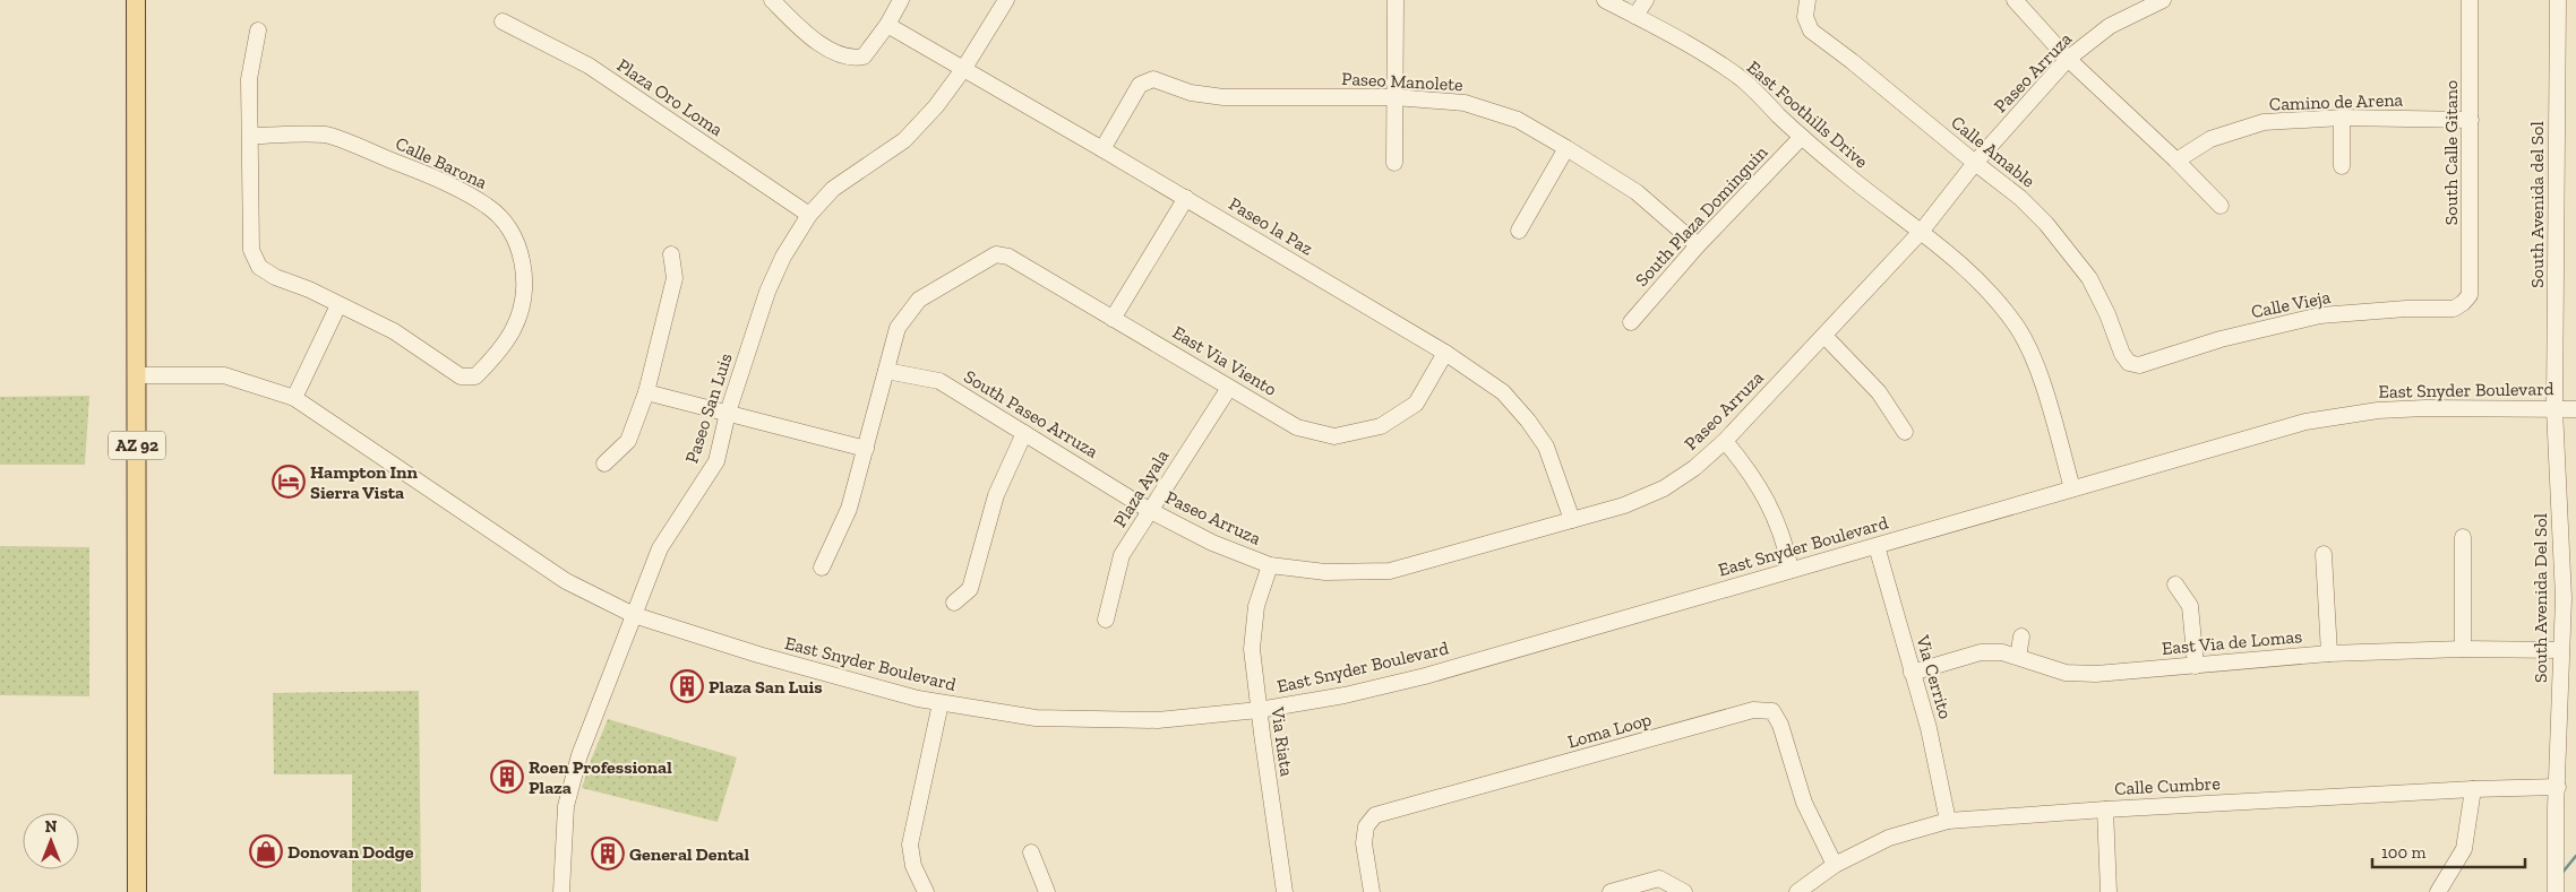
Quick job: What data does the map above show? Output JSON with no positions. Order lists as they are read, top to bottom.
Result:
{
  "streets": {
    "main road": ["AZ 92"],
    "street": [
      "Paseo Arruza",
      "Paseo Manolete",
      "Plaza Oro Loma",
      "Camino de Arena",
      "East Foothills Drive",
      "Calle Amable",
      "South Calle Gitano",
      "Calle Barona",
      "South Avenida del Sol",
      "South Plaza Dominguin",
      "Paseo la Paz",
      "Calle Vieja",
      "East Via Viento",
      "East Snyder Boulevard",
      "Paseo San Luis",
      "South Paseo Arruza",
      "Plaza Ayala",
      "South Avenida Del Sol",
      "East Via de Lomas",
      "Via Cerrito",
      "Loma Loop",
      "Via Riata",
      "Calle Cumbre"
    ]
  },
  "crossings": [
    ["Paseo Arruza", "East Foothills Drive"],
    ["Paseo Arruza", "Calle Amable"],
    ["Paseo Arruza", "Paseo la Paz"],
    ["Paseo Arruza", "South Paseo Arruza"],
    ["Paseo Arruza", "Plaza Ayala"],
    ["Paseo Arruza", "Via Riata"],
    ["Paseo Manolete", "South Plaza Dominguin"],
    ["Paseo Manolete", "Paseo la Paz"],
    ["Plaza Oro Loma", "Paseo San Luis"],
    ["Camino de Arena", "South Calle Gitano"],
    ["East Foothills Drive", "South Plaza Dominguin"],
    ["East Foothills Drive", "East Snyder Boulevard"],
    ["Calle Amable", "Calle Vieja"],
    ["South Calle Gitano", "Calle Vieja"],
    ["South Avenida del Sol", "East Snyder Boulevard"],
    ["South Avenida del Sol", "South Avenida Del Sol"],
    ["Paseo la Paz", "East Via Viento"],
    ["Paseo la Paz", "Paseo San Luis"],
    ["East Via Viento", "South Paseo Arruza"],
    ["East Via Viento", "Plaza Ayala"],
    ["East Snyder Boulevard", "Paseo San Luis"],
    ["East Snyder Boulevard", "AZ 92"],
    ["East Snyder Boulevard", "South Avenida Del Sol"],
    ["East Snyder Boulevard", "Via Cerrito"],
    ["East Snyder Boulevard", "Via Riata"],
    ["South Paseo Arruza", "Plaza Ayala"],
    ["South Avenida Del Sol", "East Via de Lomas"],
    ["South Avenida Del Sol", "Calle Cumbre"],
    ["East Via de Lomas", "Via Cerrito"],
    ["Via Cerrito", "Calle Cumbre"],
    ["Loma Loop", "Calle Cumbre"]
  ],
  "places": {
    "hotel": ["Hampton Inn Sierra Vista"],
    "building": ["Plaza San Luis", "Roen Professional Plaza", "General Dental"],
    "shop": ["Donovan Dodge"]
  },
  "scale_bar": "100 m",
  "north": "top"
}
